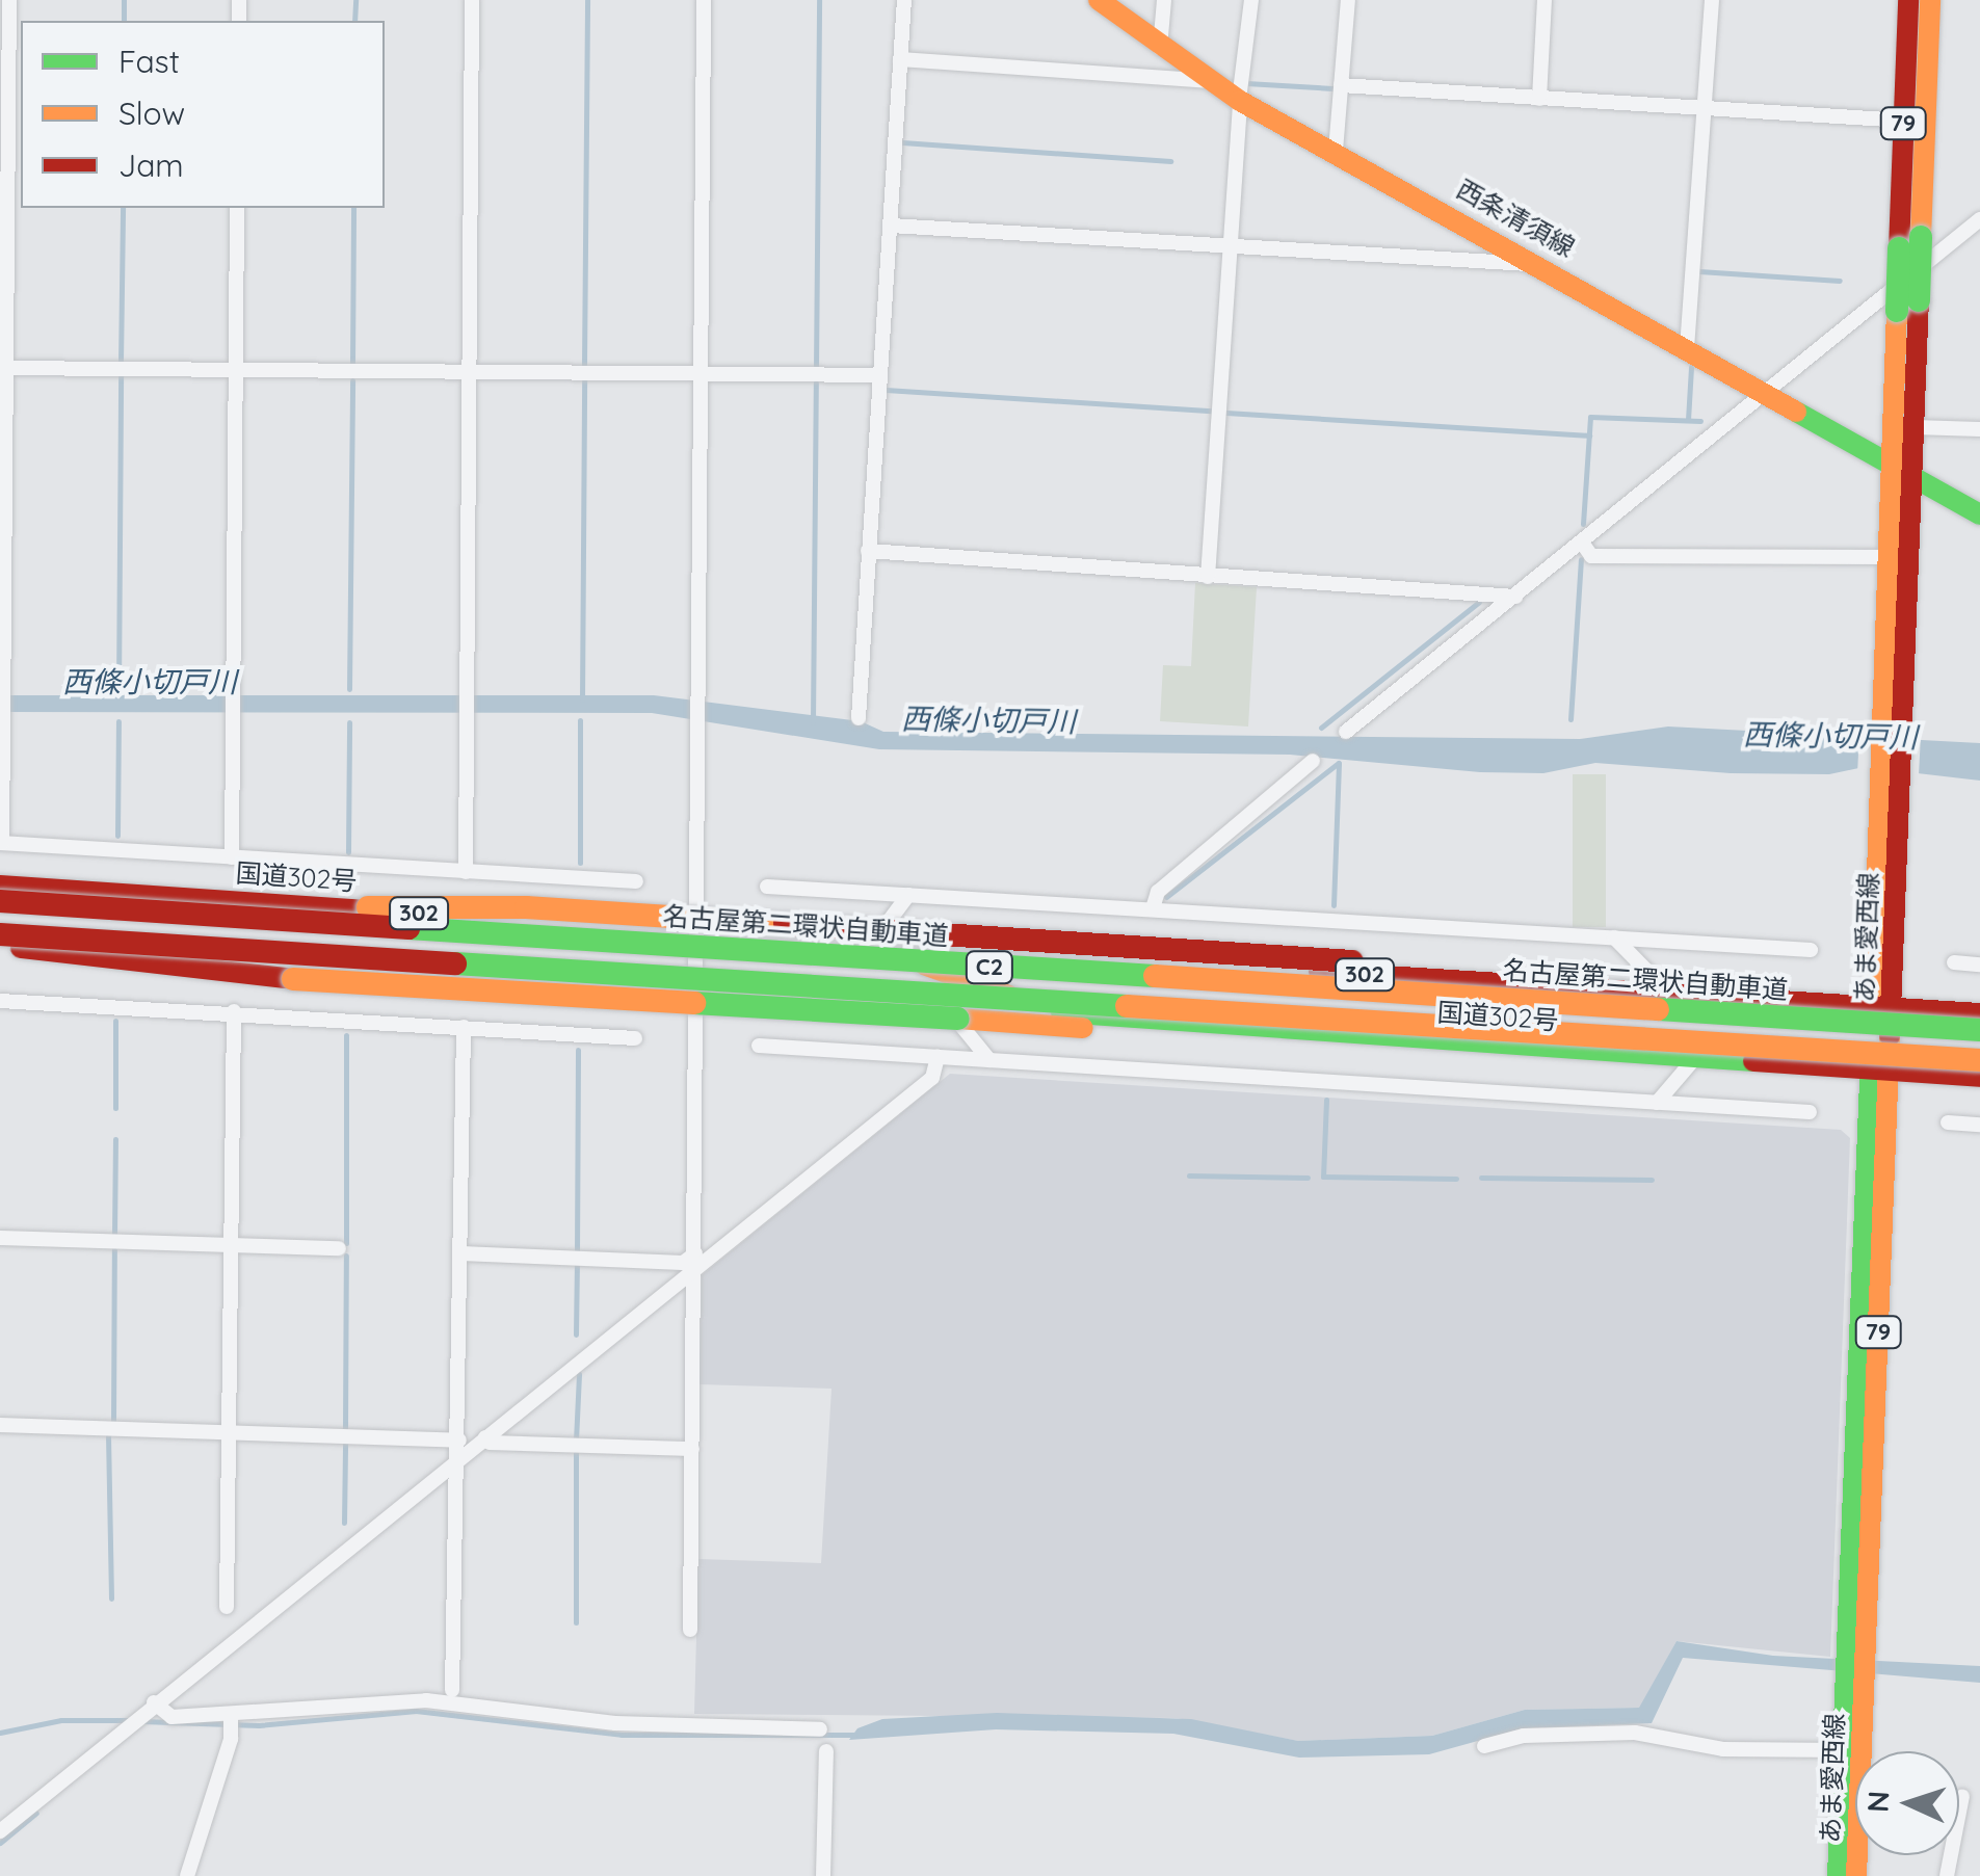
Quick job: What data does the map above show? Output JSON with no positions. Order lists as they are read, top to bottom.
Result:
{
  "streets": {
    "main road": [
      "79",
      "西条清須線",
      "国道302号",
      "302",
      "名古屋第二環状自動車道",
      "あま愛西線",
      "C2"
    ]
  },
  "crossings": [
    ["西条清須線", "あま愛西線"],
    ["国道302号", "あま愛西線"]
  ],
  "water": ["西條小切戸川"],
  "legend": ["Fast", "Slow", "Jam"],
  "north": "left"
}
